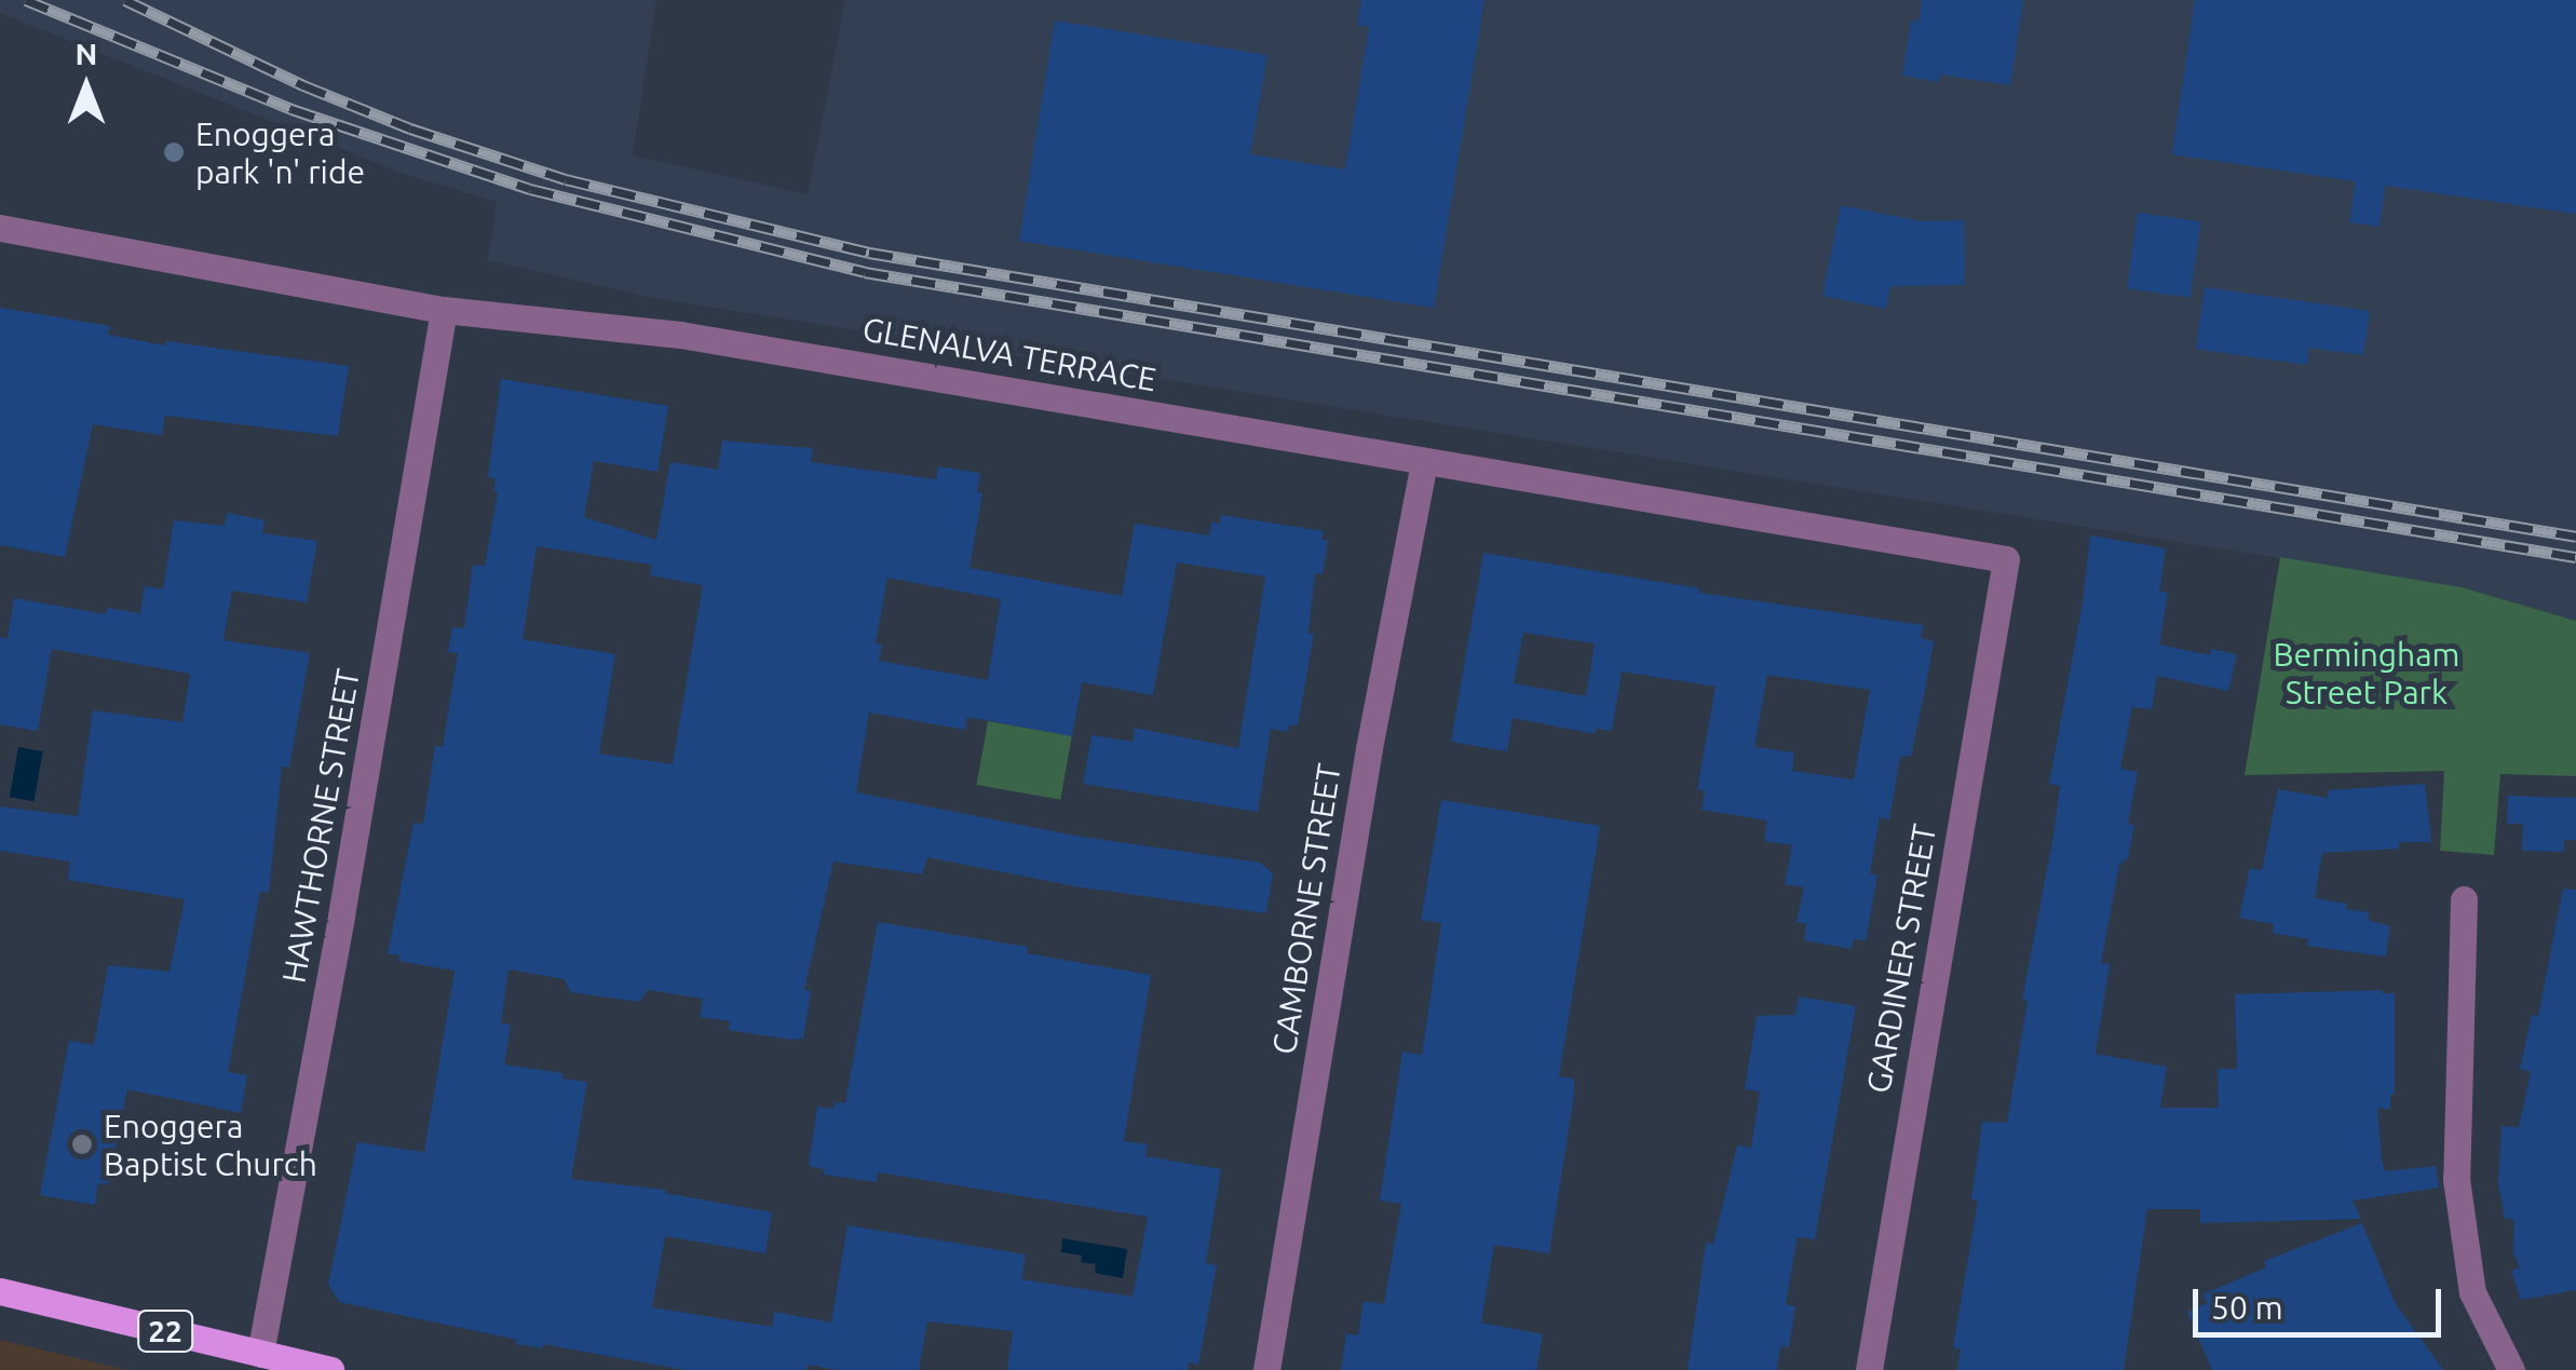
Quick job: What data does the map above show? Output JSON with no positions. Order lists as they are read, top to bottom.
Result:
{
  "streets": {
    "main road": ["22"],
    "street": [
      "GLENALVA TERRACE",
      "HAWTHORNE STREET",
      "CAMBORNE STREET",
      "GARDINER STREET"
    ]
  },
  "crossings": [
    ["GLENALVA TERRACE", "HAWTHORNE STREET"],
    ["GLENALVA TERRACE", "CAMBORNE STREET"],
    ["GLENALVA TERRACE", "GARDINER STREET"],
    ["HAWTHORNE STREET", "22"]
  ],
  "parks": ["Bermingham Street Park"],
  "places": ["Enoggera park 'n' ride", "Enoggera Baptist Church"],
  "scale_bar": "50 m",
  "north": "top"
}
